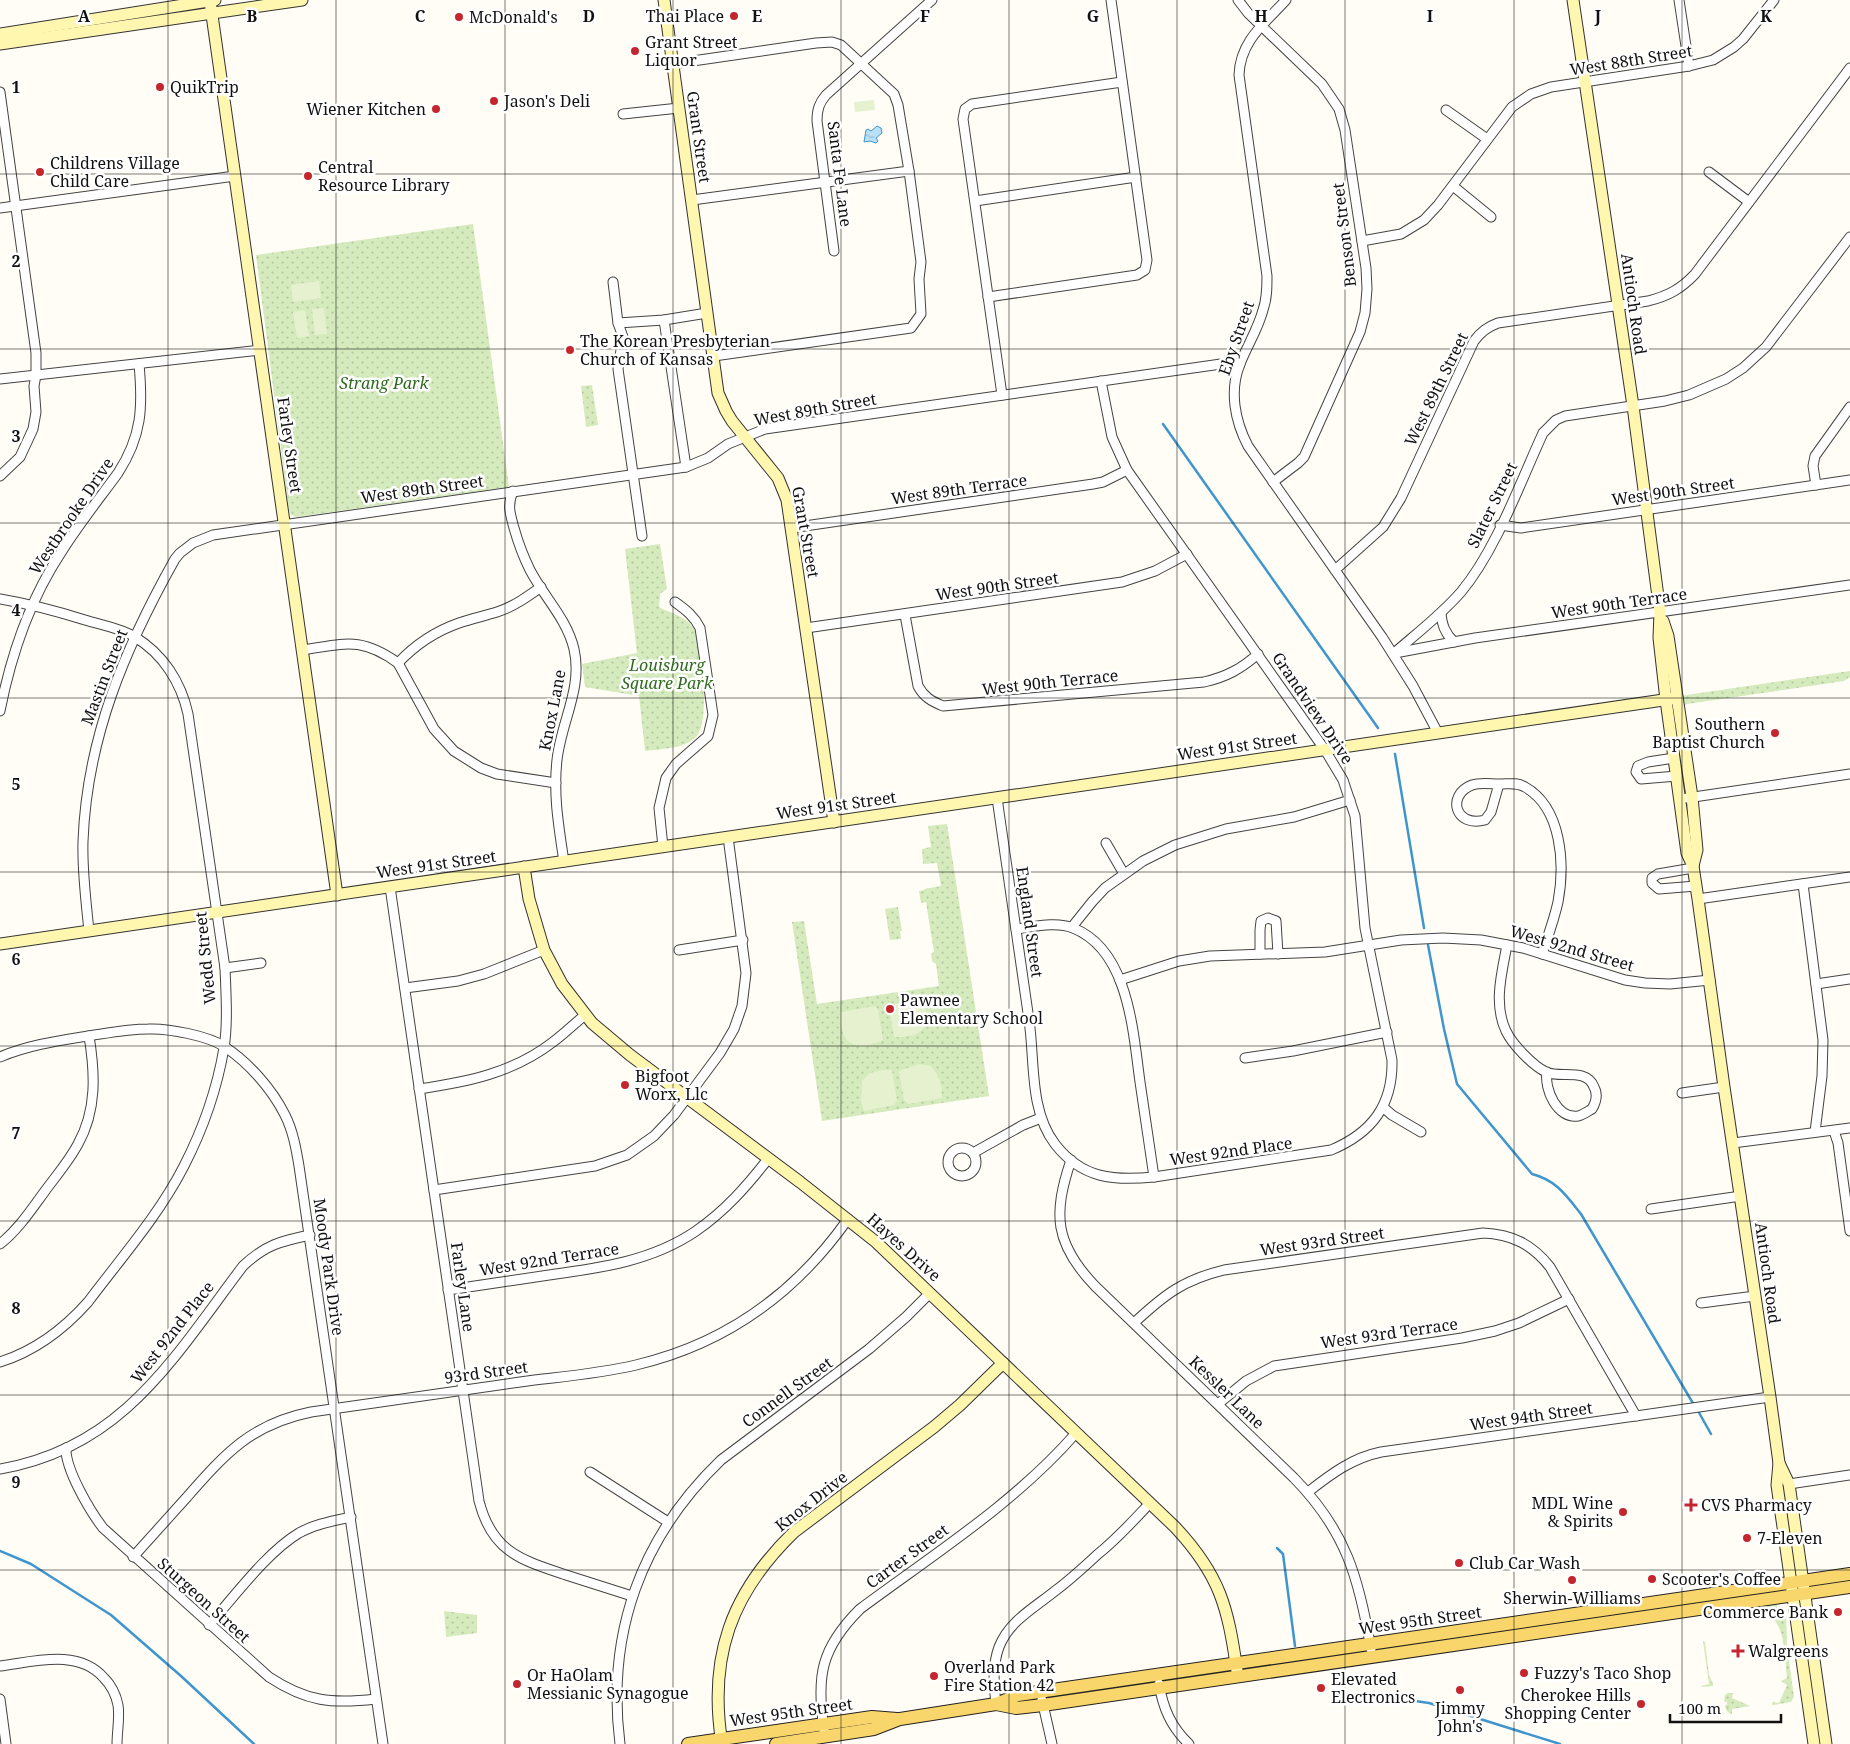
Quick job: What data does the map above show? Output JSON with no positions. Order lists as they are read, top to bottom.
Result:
{
  "streets": {
    "main road": ["West 95th Street"],
    "street": [
      "West 88th Street",
      "Grant Street",
      "Santa Fe Lane",
      "Benson Street",
      "Antioch Road",
      "Eby Street",
      "West 89th Street",
      "Farley Street",
      "West 89th Terrace",
      "West 90th Street",
      "Slater Street",
      "Westbrooke Drive",
      "West 90th Terrace",
      "Mastin Street",
      "Grandview Drive",
      "Knox Lane",
      "West 91st Street",
      "England Street",
      "West 92nd Street",
      "Wedd Street",
      "West 92nd Place",
      "West 93rd Street",
      "Hayes Drive",
      "West 92nd Terrace",
      "Moody Park Drive",
      "Farley Lane",
      "West 93rd Terrace",
      "93rd Street",
      "Connell Street",
      "Kessler Lane",
      "West 94th Street",
      "Knox Drive",
      "Carter Street",
      "Sturgeon Street"
    ]
  },
  "crossings": [
    ["West 88th Street", "Benson Street"],
    ["West 88th Street", "Antioch Road"],
    ["Grant Street", "West 89th Street"],
    ["Grant Street", "West 89th Terrace"],
    ["Grant Street", "West 90th Street"],
    ["Grant Street", "West 91st Street"],
    ["Benson Street", "Eby Street"],
    ["Antioch Road", "West 89th Street"],
    ["Antioch Road", "West 90th Street"],
    ["Antioch Road", "Slater Street"],
    ["Antioch Road", "West 90th Terrace"],
    ["Antioch Road", "West 91st Street"],
    ["Antioch Road", "West 92nd Street"],
    ["Antioch Road", "West 94th Street"],
    ["Antioch Road", "West 95th Street"],
    ["Eby Street", "West 89th Street"],
    ["Eby Street", "Slater Street"],
    ["Eby Street", "West 90th Terrace"],
    ["Eby Street", "West 91st Street"],
    ["West 89th Street", "Farley Street"],
    ["West 89th Street", "Mastin Street"],
    ["West 89th Street", "Grandview Drive"],
    ["West 89th Street", "Knox Lane"],
    ["Farley Street", "Mastin Street"],
    ["Farley Street", "West 91st Street"],
    ["West 89th Terrace", "Grandview Drive"],
    ["West 90th Street", "Slater Street"],
    ["West 90th Street", "West 90th Terrace"],
    ["West 90th Street", "Grandview Drive"],
    ["Slater Street", "West 90th Terrace"],
    ["West 90th Terrace", "Grandview Drive"],
    ["Mastin Street", "West 91st Street"],
    ["Mastin Street", "Wedd Street"],
    ["Grandview Drive", "West 91st Street"],
    ["Grandview Drive", "West 92nd Street"],
    ["Grandview Drive", "West 92nd Place"],
    ["Knox Lane", "West 91st Street"],
    ["West 91st Street", "England Street"],
    ["West 91st Street", "Wedd Street"],
    ["West 91st Street", "Hayes Drive"],
    ["West 91st Street", "Farley Lane"],
    ["England Street", "West 92nd Place"],
    ["England Street", "Kessler Lane"],
    ["Wedd Street", "Moody Park Drive"],
    ["West 92nd Place", "Moody Park Drive"],
    ["West 92nd Place", "Kessler Lane"],
    ["West 92nd Place", "Sturgeon Street"],
    ["West 93rd Street", "West 93rd Terrace"],
    ["West 93rd Street", "Kessler Lane"],
    ["Hayes Drive", "West 92nd Terrace"],
    ["Hayes Drive", "93rd Street"],
    ["Hayes Drive", "Connell Street"],
    ["Hayes Drive", "Knox Drive"],
    ["Hayes Drive", "Carter Street"],
    ["Hayes Drive", "West 95th Street"],
    ["West 92nd Terrace", "Farley Lane"],
    ["Moody Park Drive", "93rd Street"],
    ["Moody Park Drive", "Sturgeon Street"],
    ["Farley Lane", "93rd Street"],
    ["Farley Lane", "Connell Street"],
    ["West 93rd Terrace", "Kessler Lane"],
    ["93rd Street", "Sturgeon Street"],
    ["Kessler Lane", "West 94th Street"],
    ["Kessler Lane", "West 95th Street"],
    ["Knox Drive", "West 95th Street"],
    ["Carter Street", "West 95th Street"]
  ],
  "parks": ["Strang Park", "Louisburg Square Park"],
  "places": {
    "other": [
      "Thai Place",
      "McDonald's",
      "Grant Street Liquor",
      "QuikTrip",
      "Jason's Deli",
      "Wiener Kitchen",
      "Childrens Village Child Care",
      "Central Resource Library",
      "The Korean Presbyterian Church of Kansas",
      "Southern Baptist Church",
      "Pawnee Elementary School",
      "Bigfoot Worx, Llc",
      "MDL Wine & Spirits",
      "7-Eleven",
      "Club Car Wash",
      "Scooter's Coffee",
      "Sherwin-Williams",
      "Commerce Bank",
      "Fuzzy's Taco Shop",
      "Overland Park Fire Station 42",
      "Or HaOlam Messianic Synagogue",
      "Elevated Electronics",
      "Jimmy John's",
      "Cherokee Hills Shopping Center"
    ],
    "health": ["CVS Pharmacy", "Walgreens"]
  },
  "scale_bar": "100 m",
  "grid": {
    "columns": [
      "A",
      "B",
      "C",
      "D",
      "E",
      "F",
      "G",
      "H",
      "I",
      "J",
      "K"
    ],
    "rows": [
      "1",
      "2",
      "3",
      "4",
      "5",
      "6",
      "7",
      "8",
      "9"
    ]
  }
}
